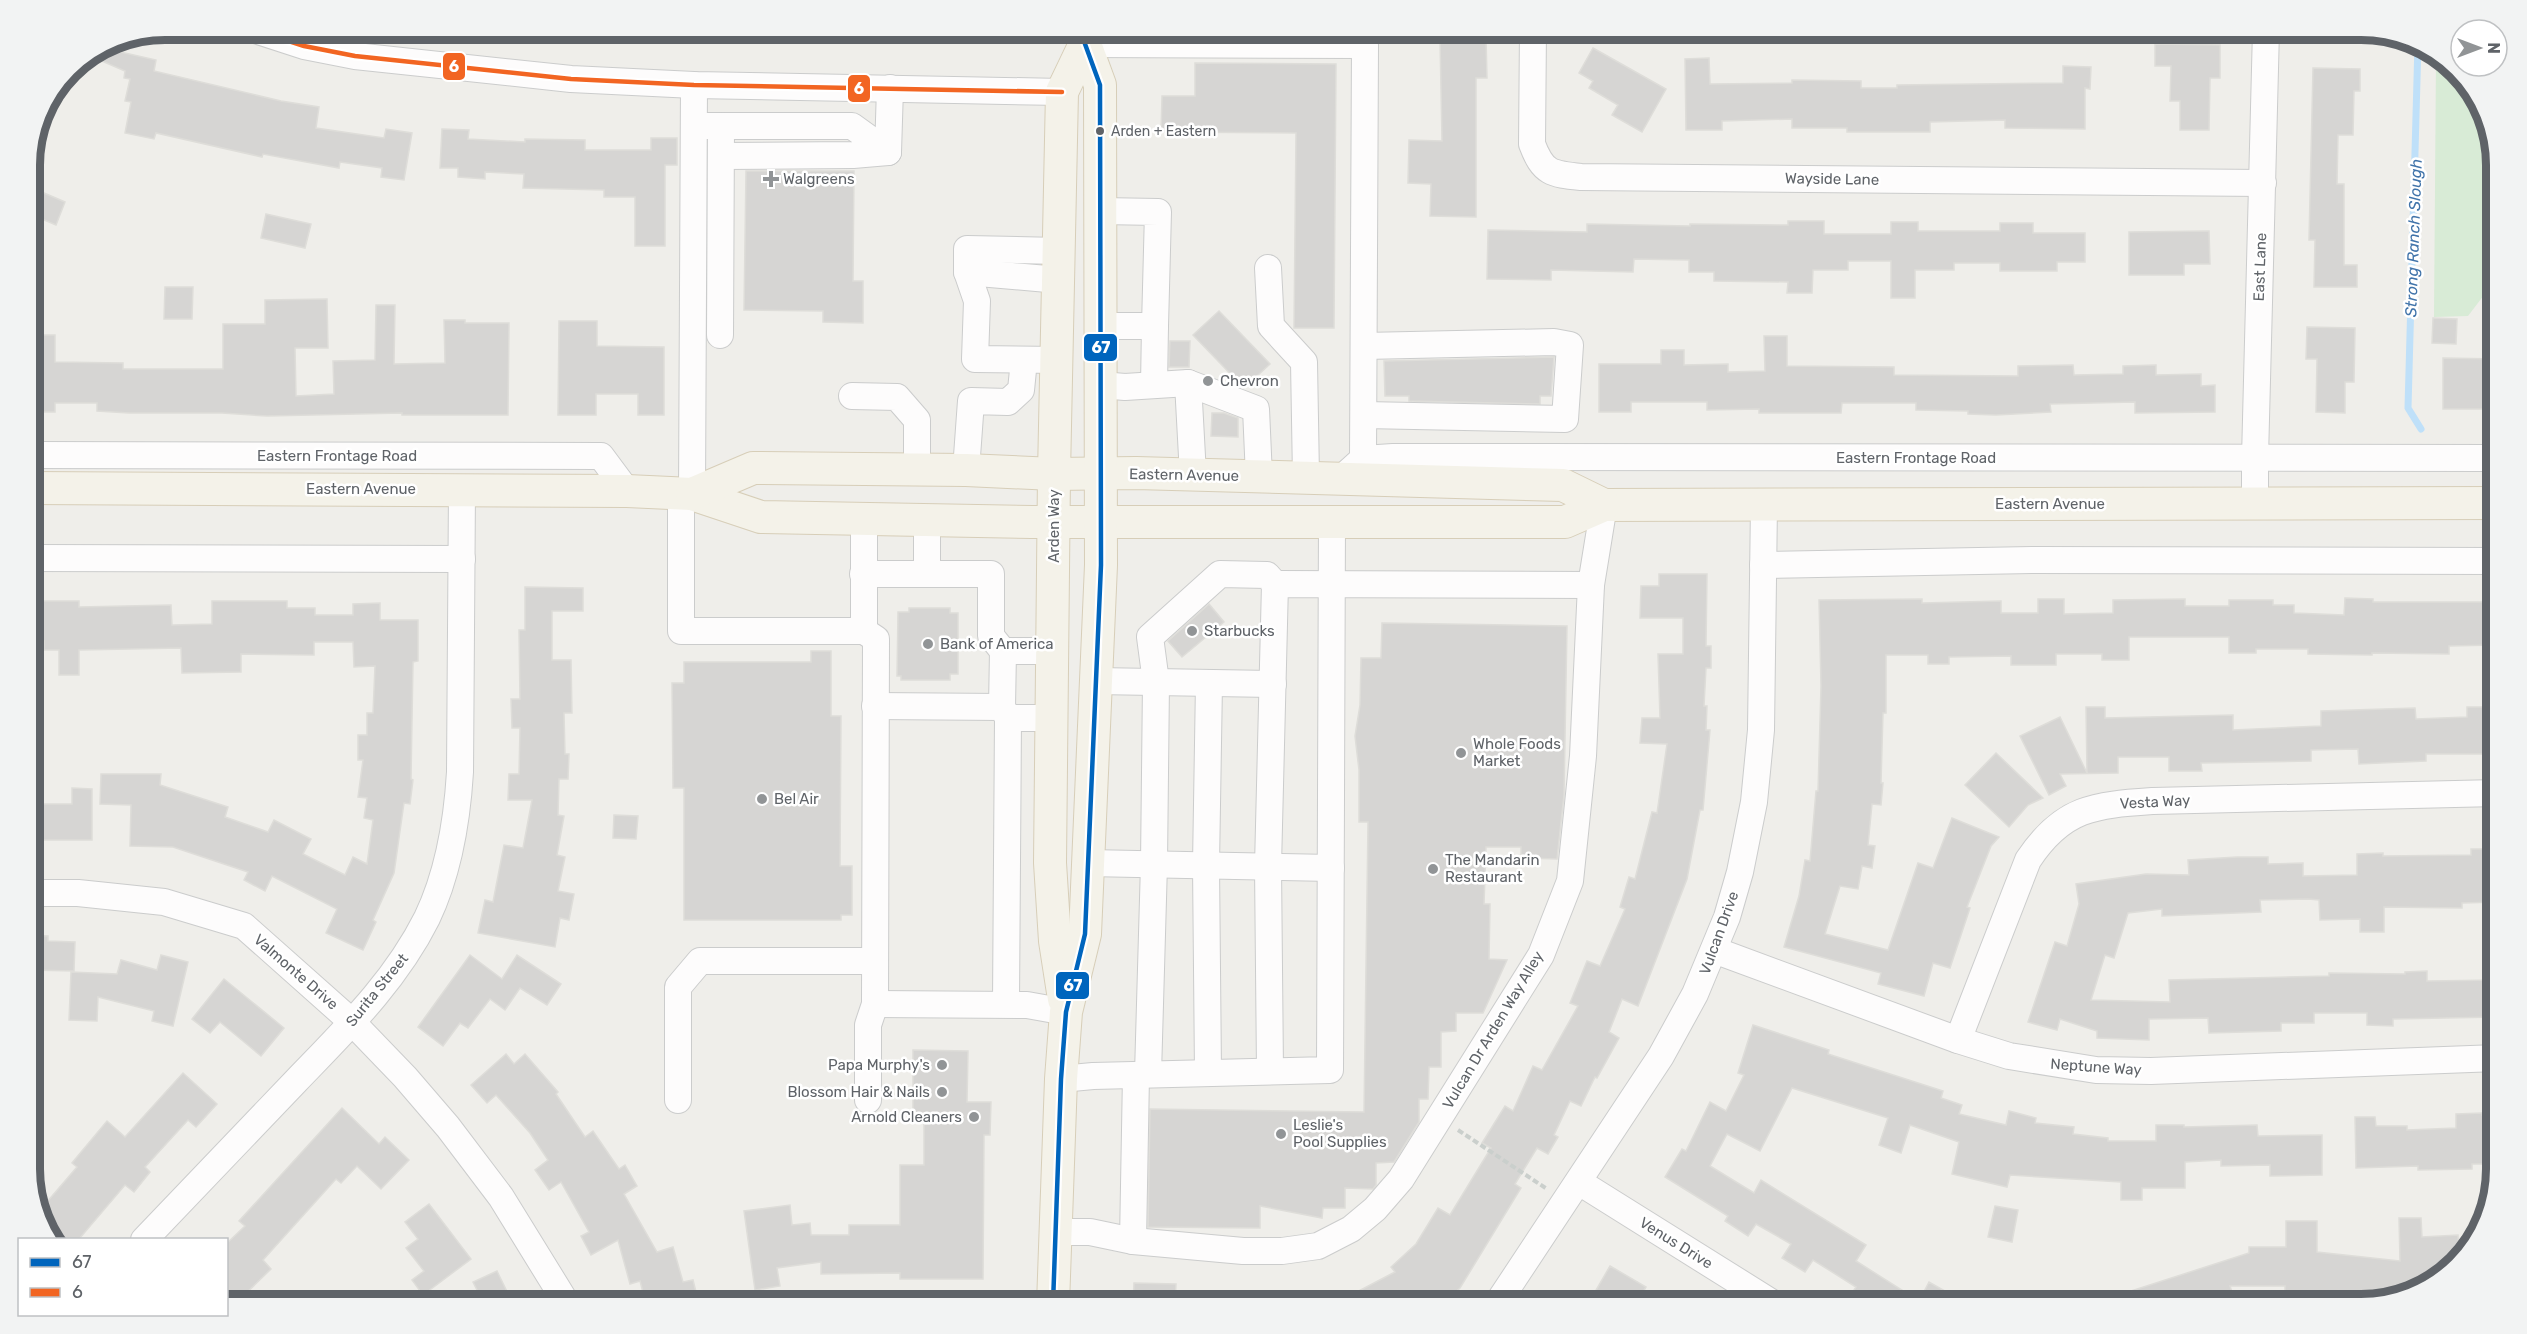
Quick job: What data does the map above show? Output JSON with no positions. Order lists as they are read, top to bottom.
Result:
{
  "streets": {
    "main road": ["Eastern Avenue", "Arden Way"],
    "street": [
      "Wayside Lane",
      "East Lane",
      "Eastern Frontage Road",
      "Vesta Way",
      "Vulcan Drive",
      "Valmonte Drive",
      "Surita Street",
      "Vulcan Dr Arden Way Alley",
      "Neptune Way",
      "Venus Drive"
    ]
  },
  "crossings": [
    ["Wayside Lane", "East Lane"],
    ["East Lane", "Eastern Frontage Road"],
    ["East Lane", "Eastern Avenue"],
    ["Eastern Frontage Road", "Eastern Avenue"],
    ["Eastern Avenue", "Arden Way"],
    ["Eastern Avenue", "Vulcan Drive"],
    ["Eastern Avenue", "Surita Street"],
    ["Eastern Avenue", "Vulcan Dr Arden Way Alley"],
    ["Arden Way", "Vulcan Dr Arden Way Alley"],
    ["Vesta Way", "Neptune Way"],
    ["Vulcan Drive", "Neptune Way"],
    ["Vulcan Drive", "Venus Drive"],
    ["Valmonte Drive", "Surita Street"]
  ],
  "water": ["Strong Ranch Slough"],
  "places": {
    "other": [
      "Arden + Eastern",
      "Chevron",
      "Starbucks",
      "Bank of America",
      "Whole Foods Market",
      "Bel Air",
      "The Mandarin Restaurant",
      "Papa Murphy's",
      "Blossom Hair & Nails",
      "Arnold Cleaners",
      "Leslie's Pool Supplies"
    ],
    "health": ["Walgreens"]
  },
  "lines": ["transit line 67", "transit line 6"],
  "legend": ["67", "6"],
  "north": "right"
}
